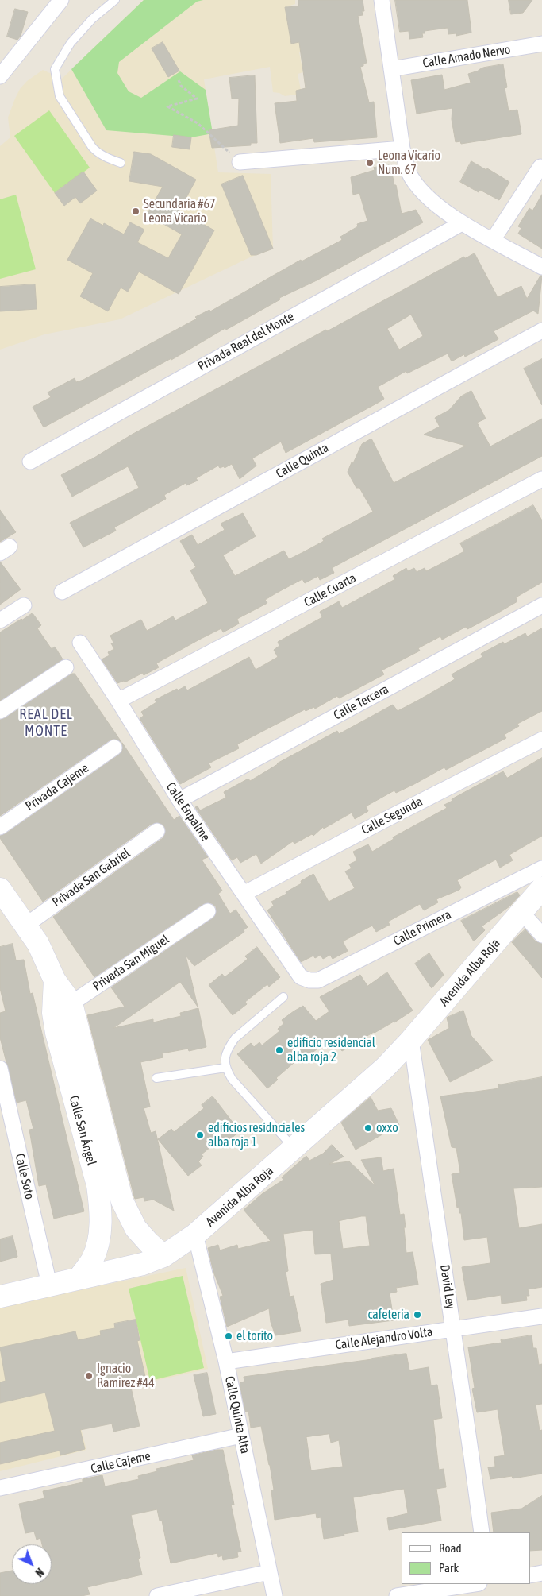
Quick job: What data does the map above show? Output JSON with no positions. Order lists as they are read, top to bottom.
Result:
{
  "streets": {
    "main road": ["Avenida Alba Roja", "Calle San Ángel"],
    "street": [
      "Calle Amado Nervo",
      "Privada Real del Monte",
      "Calle Quinta",
      "Calle Cuarta",
      "Calle Tercera",
      "Privada Cajeme",
      "Calle Enpalme",
      "Calle Segunda",
      "Privada San Gabriel",
      "Calle Primera",
      "Privada San Miguel",
      "Calle Soto",
      "David Ley",
      "Calle Alejandro Volta",
      "Calle Quinta Alta",
      "Calle Cajeme"
    ]
  },
  "crossings": [
    ["Calle Cuarta", "Calle Enpalme"],
    ["Calle Tercera", "Calle Enpalme"],
    ["Calle Enpalme", "Calle Segunda"],
    ["Calle Enpalme", "Calle Primera"],
    ["Privada San Gabriel", "Calle San Ángel"],
    ["Privada San Miguel", "Calle San Ángel"],
    ["Avenida Alba Roja", "Calle San Ángel"],
    ["Avenida Alba Roja", "Calle Soto"],
    ["Avenida Alba Roja", "David Ley"],
    ["Avenida Alba Roja", "Calle Quinta Alta"],
    ["David Ley", "Calle Alejandro Volta"],
    ["Calle Alejandro Volta", "Calle Quinta Alta"],
    ["Calle Quinta Alta", "Calle Cajeme"]
  ],
  "districts": ["REAL DEL MONTE"],
  "places": [
    "Leona Vicario Num. 67",
    "Secundaria #67 Leona Vicario",
    "edificio residencial alba roja 2",
    "oxxo",
    "edificios residnciales alba roja 1",
    "cafeteria",
    "el torito",
    "Ignacio Ramirez #44"
  ],
  "legend": ["Road", "Park"],
  "north": "bottom right"
}
